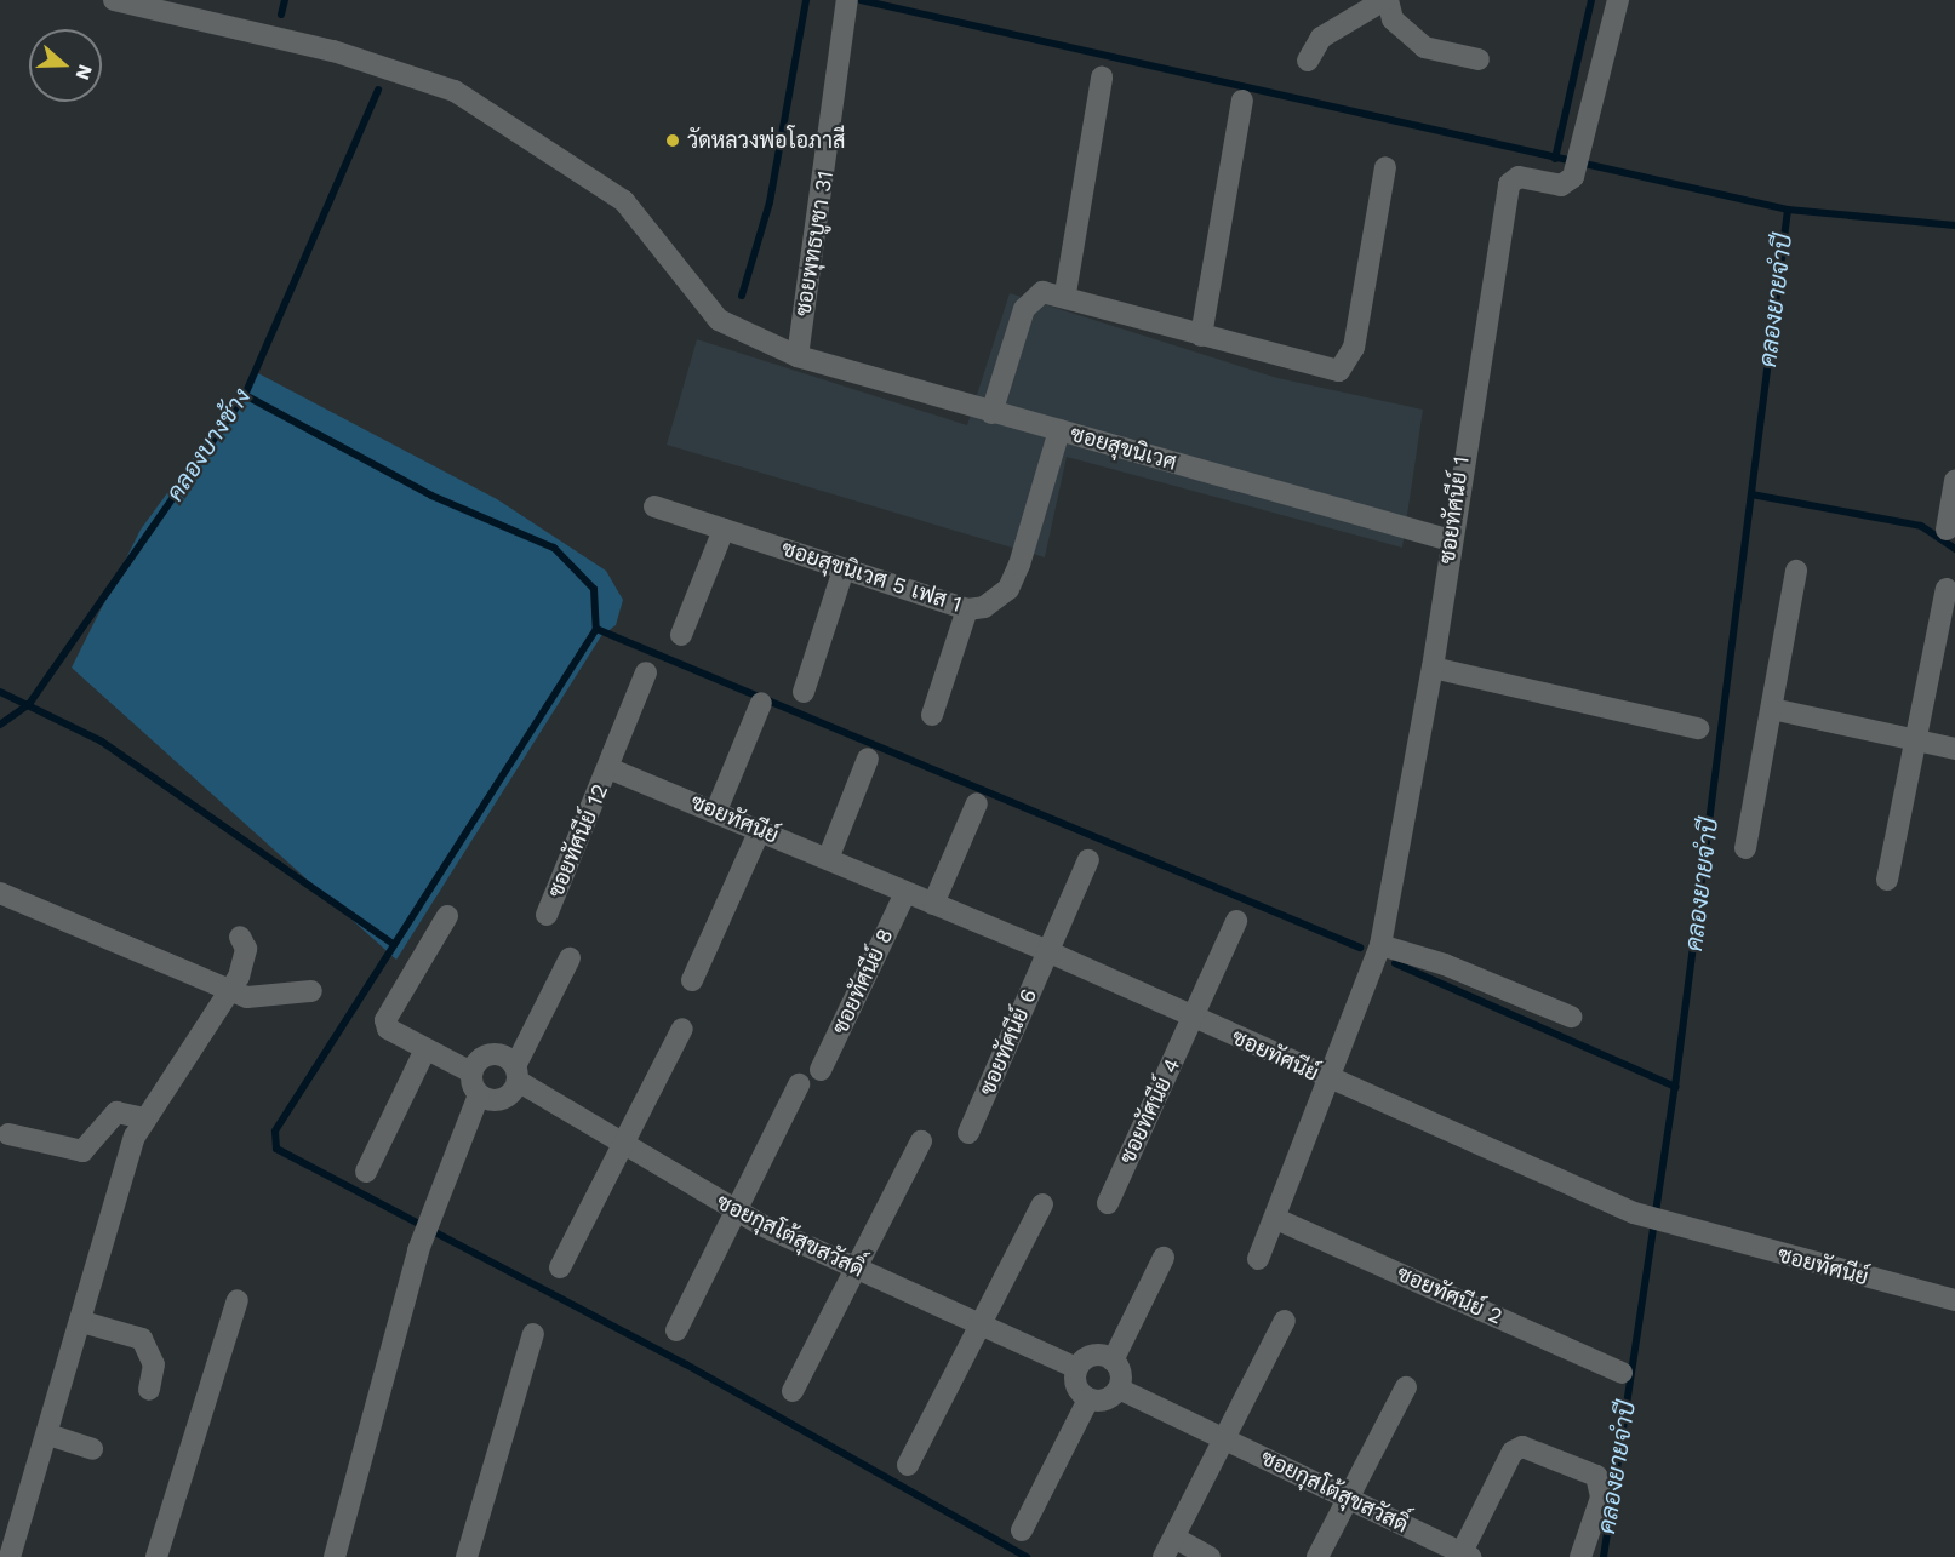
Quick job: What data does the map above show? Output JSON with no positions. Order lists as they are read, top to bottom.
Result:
{
  "streets": {
    "street": [
      "ซอยพุทธบูชา 31",
      "ซอยสุขนิเวศ",
      "ซอยทัศนีย์ 1",
      "ซอยสุขนิเวศ 5 เฟส 1",
      "ซอยทัศนีย์",
      "ซอยทัศนีย์ 12",
      "ซอยทัศนีย์ 8",
      "ซอยทัศนีย์ 6",
      "ซอยทัศนีย์ 4",
      "ซอยกุสโต้สุขสวัสดิ์",
      "ซอยทัศนีย์ 2"
    ]
  },
  "crossings": [
    ["ซอยพุทธบูชา 31", "ซอยสุขนิเวศ"],
    ["ซอยสุขนิเวศ", "ซอยทัศนีย์ 1"],
    ["ซอยสุขนิเวศ", "ซอยสุขนิเวศ 5 เฟส 1"],
    ["ซอยทัศนีย์ 1", "ซอยทัศนีย์"],
    ["ซอยทัศนีย์", "ซอยทัศนีย์ 12"],
    ["ซอยทัศนีย์", "ซอยทัศนีย์ 8"],
    ["ซอยทัศนีย์", "ซอยทัศนีย์ 6"],
    ["ซอยทัศนีย์", "ซอยทัศนีย์ 4"]
  ],
  "water": ["คลองยายจำปี", "คลองบางช้าง"],
  "places": ["วัดหลวงพ่อโอภาสี"],
  "north": "right"
}
